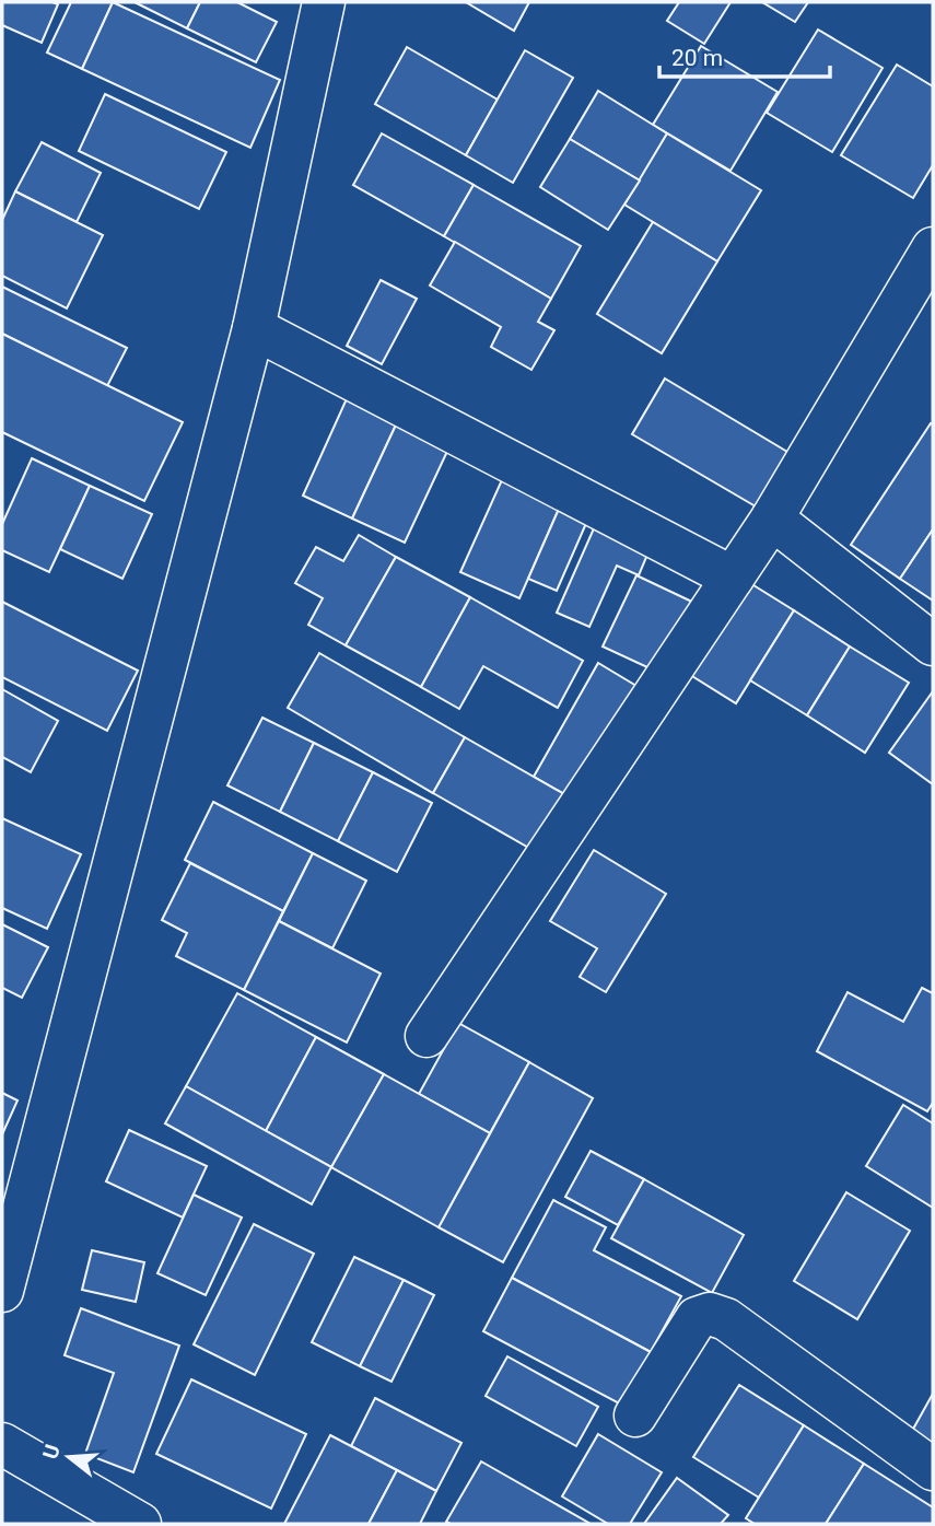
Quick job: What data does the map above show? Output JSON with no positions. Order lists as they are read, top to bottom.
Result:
{
  "scale_bar": "20 m",
  "north": "left"
}
